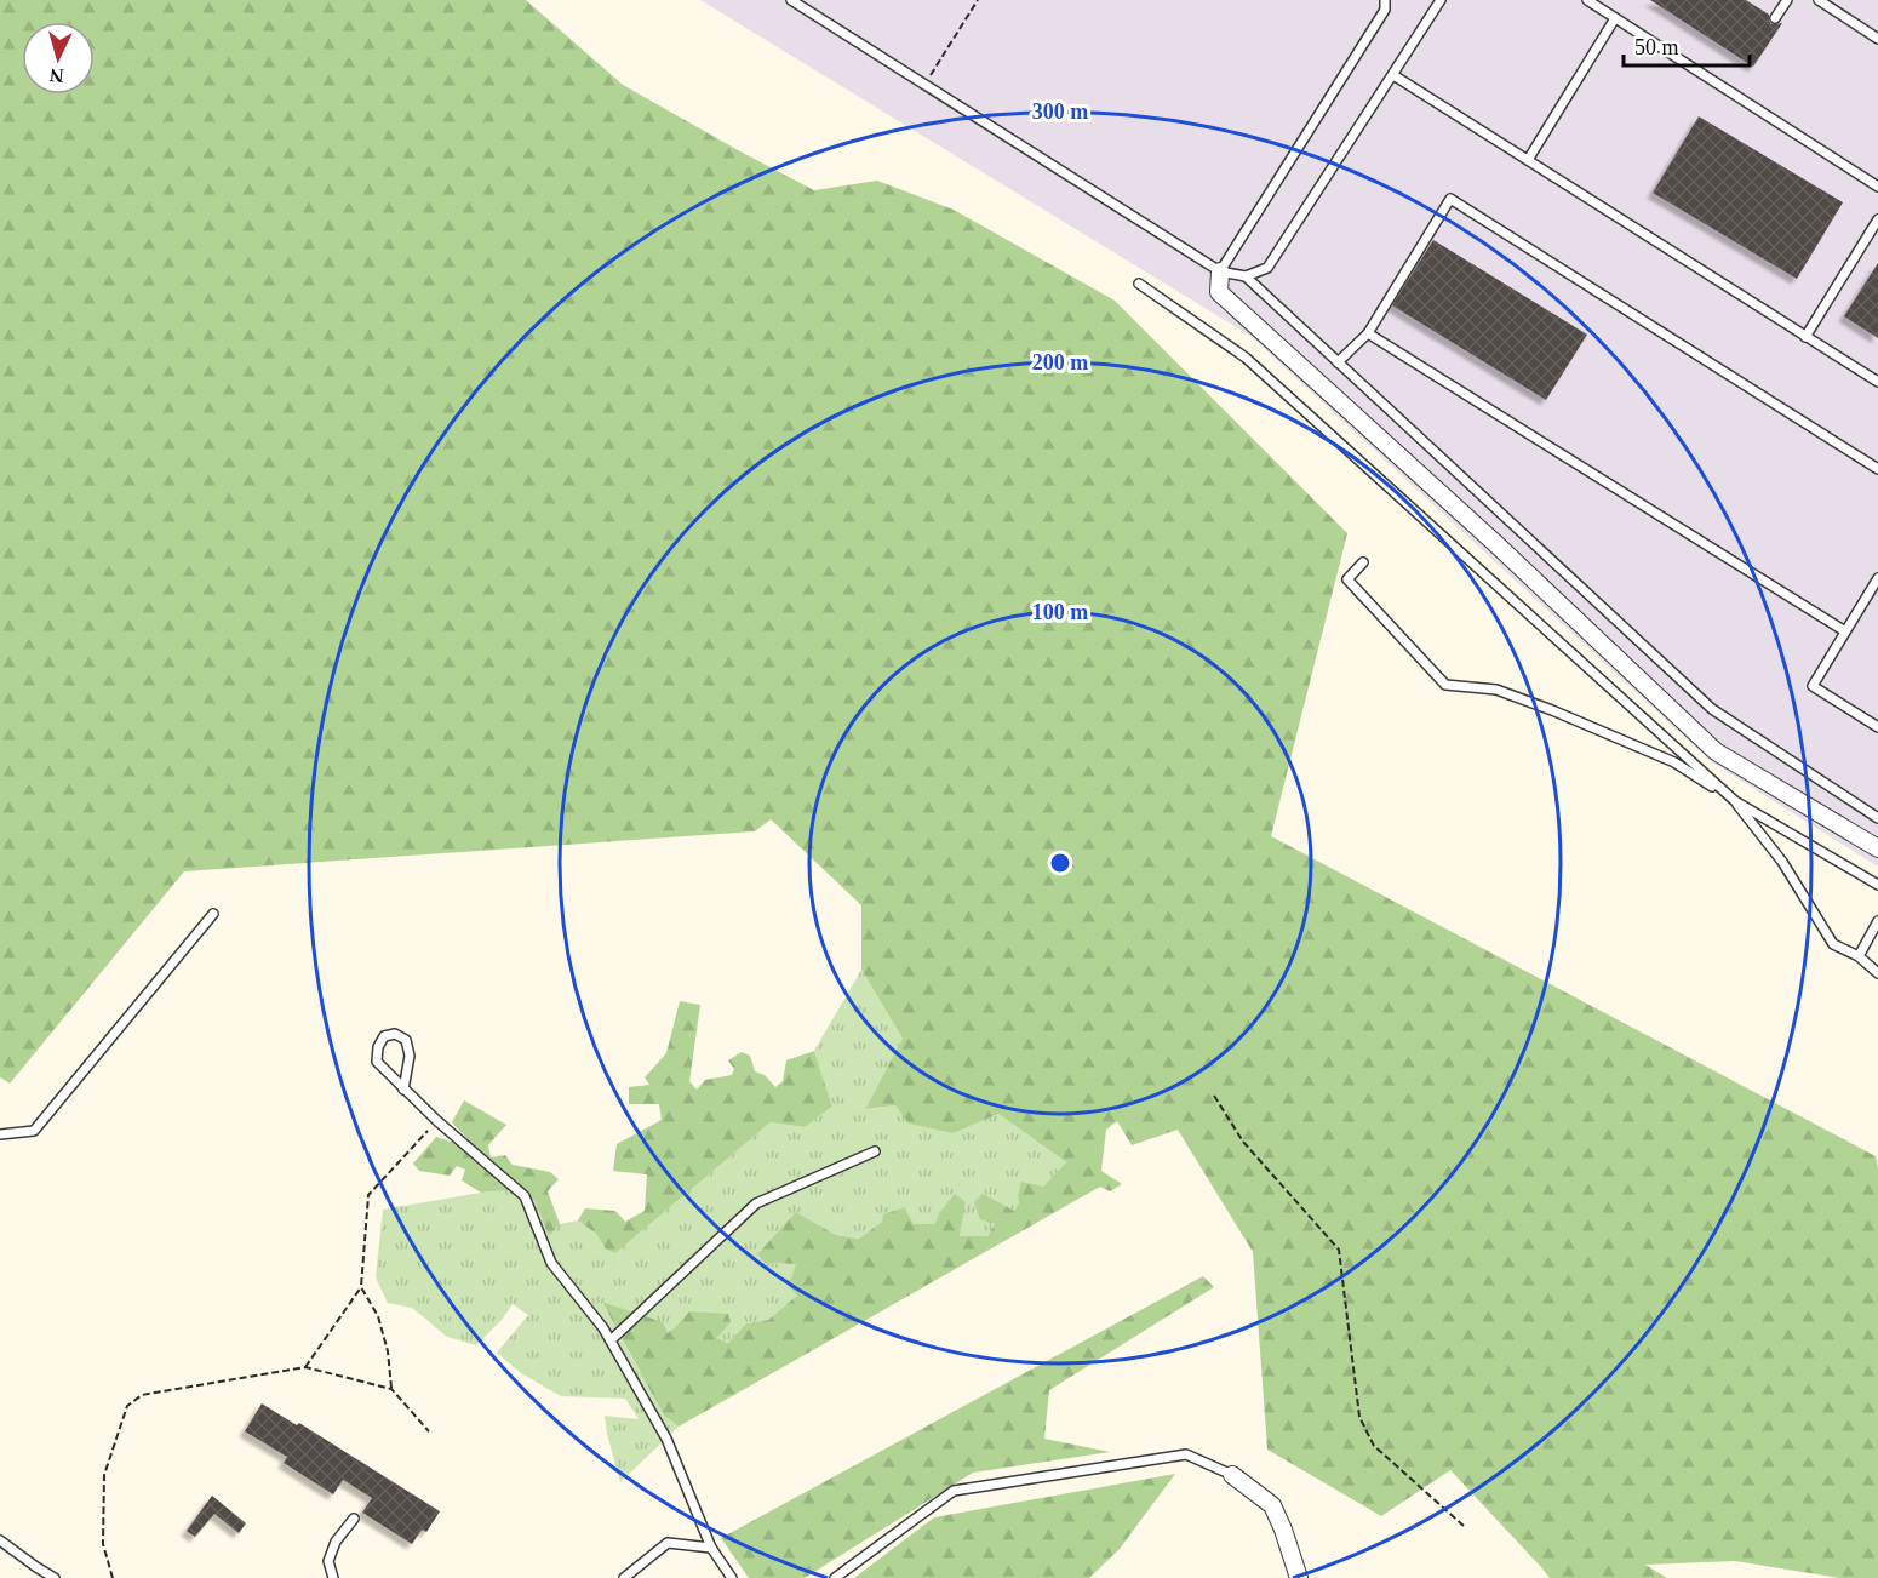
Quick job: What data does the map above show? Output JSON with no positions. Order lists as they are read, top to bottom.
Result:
{
  "scale_bar": "50 m",
  "north": "bottom",
  "rings": ["300 m", "200 m", "100 m"]
}
